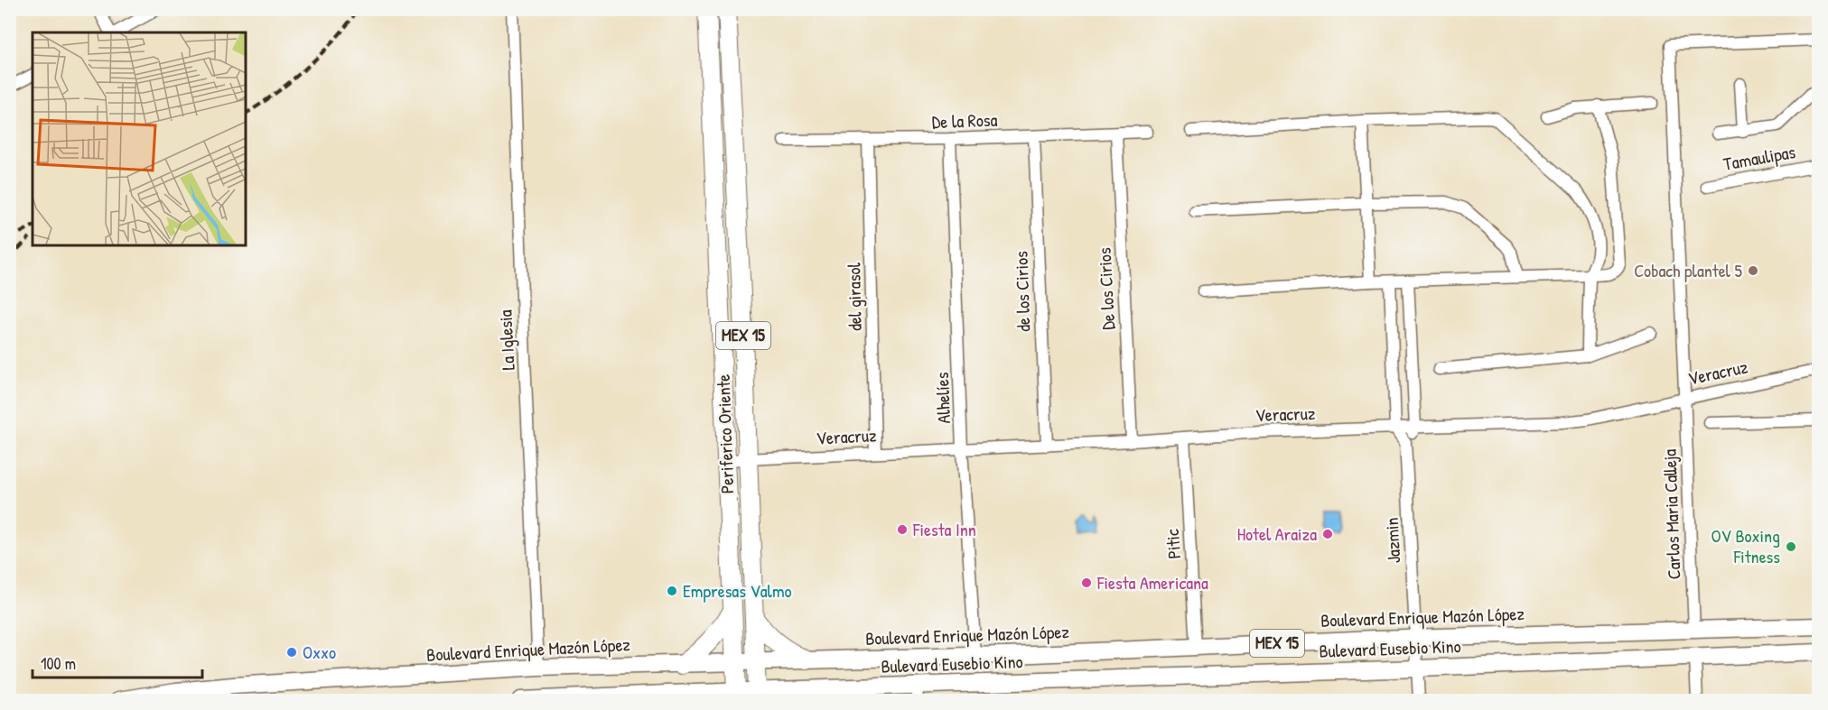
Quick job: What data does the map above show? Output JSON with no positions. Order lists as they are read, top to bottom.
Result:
{
  "streets": {
    "highway": ["MEX 15", "Periferico Oriente"],
    "main road": ["Boulevard Enrique Mazón López", "Bulevard Eusebio Kino"],
    "street": [
      "De la Rosa",
      "Tamaulipas",
      "De los Cirios",
      "de los Cirios",
      "del girasol",
      "La Iglesia",
      "Veracruz",
      "Alhelíes",
      "Carlos Maria Calleja",
      "Jazmin",
      "Pitic"
    ]
  },
  "crossings": [
    ["De la Rosa", "De los Cirios"],
    ["De la Rosa", "de los Cirios"],
    ["De la Rosa", "del girasol"],
    ["De la Rosa", "Alhelíes"],
    ["De los Cirios", "Veracruz"],
    ["de los Cirios", "Veracruz"],
    ["del girasol", "Veracruz"],
    ["MEX 15", "Periferico Oriente"],
    ["MEX 15", "Bulevard Eusebio Kino"],
    ["La Iglesia", "Boulevard Enrique Mazón López"],
    ["Veracruz", "Alhelíes"],
    ["Veracruz", "Periferico Oriente"],
    ["Veracruz", "Carlos Maria Calleja"],
    ["Veracruz", "Pitic"],
    ["Alhelíes", "Boulevard Enrique Mazón López"],
    ["Periferico Oriente", "Boulevard Enrique Mazón López"],
    ["Periferico Oriente", "Bulevard Eusebio Kino"],
    ["Carlos Maria Calleja", "Boulevard Enrique Mazón López"],
    ["Jazmin", "Boulevard Enrique Mazón López"],
    ["Jazmin", "Bulevard Eusebio Kino"],
    ["Pitic", "Boulevard Enrique Mazón López"]
  ],
  "places": [
    "Cobach plantel 5",
    "Fiesta Inn",
    "Hotel Araiza",
    "OV Boxing Fitness",
    "Fiesta Americana",
    "Empresas Valmo",
    "Oxxo"
  ],
  "scale_bar": "100 m"
}
